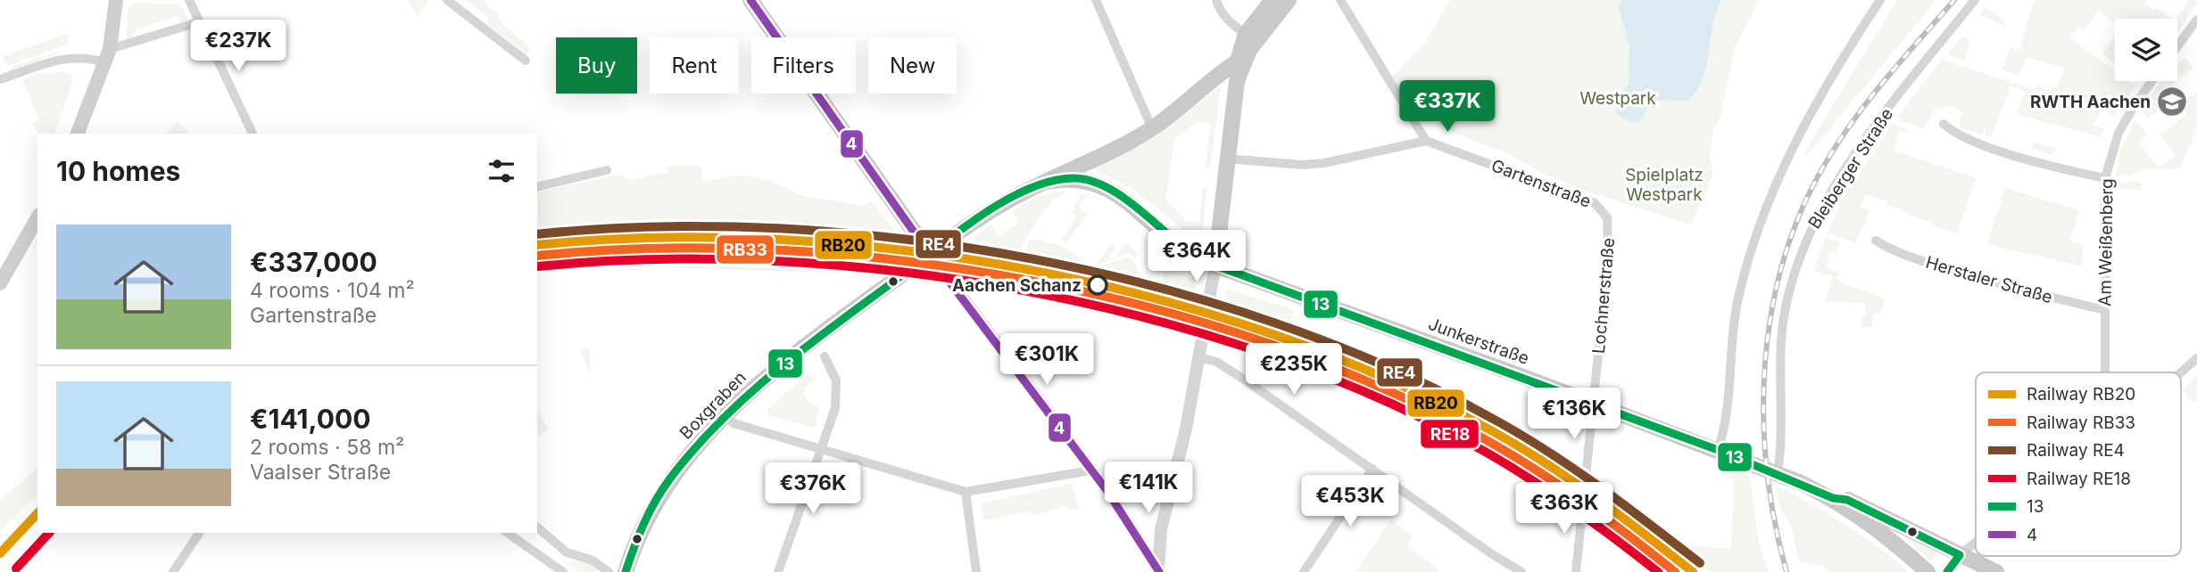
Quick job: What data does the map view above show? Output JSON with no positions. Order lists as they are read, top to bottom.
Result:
{
  "streets": {
    "main road": ["Junkerstraße", "Boxgraben"],
    "street": [
      "Bleiberger Straße",
      "Gartenstraße",
      "Am Weißenberg",
      "Herstaler Straße",
      "Lochnerstraße"
    ]
  },
  "crossings": [
    ["Bleiberger Straße", "Junkerstraße"],
    ["Gartenstraße", "Lochnerstraße"],
    ["Am Weißenberg", "Herstaler Straße"],
    ["Lochnerstraße", "Junkerstraße"],
    ["Junkerstraße", "Boxgraben"]
  ],
  "parks": ["Westpark", "Spielplatz Westpark"],
  "places": {
    "school or university": ["RWTH Aachen"],
    "other": ["Aachen Schanz"]
  },
  "lines": [
    "transit line 4",
    "transit line 13",
    "rail line RE4",
    "rail line RB20",
    "rail line RB33",
    "rail line RE18"
  ],
  "legend": [
    "Railway RB20",
    "Railway RB33",
    "Railway RE4",
    "Railway RE18",
    "13",
    "4"
  ],
  "page": {
    "price": [
      "€237K",
      "€337K",
      "€364K",
      "€301K",
      "€235K",
      "€136K",
      "€141K",
      "€376K",
      "€453K",
      "€363K"
    ],
    "chip": [
      "Buy",
      "Rent",
      "Filters",
      "New"
    ],
    "heading": "10 homes",
    "list": [
      {
        "name": "€337,000",
        "note": "4 rooms · 104 m² · Gartenstraße"
      },
      {
        "name": "€141,000",
        "note": "2 rooms · 58 m² · Vaalser Straße"
      }
    ]
  }
}
